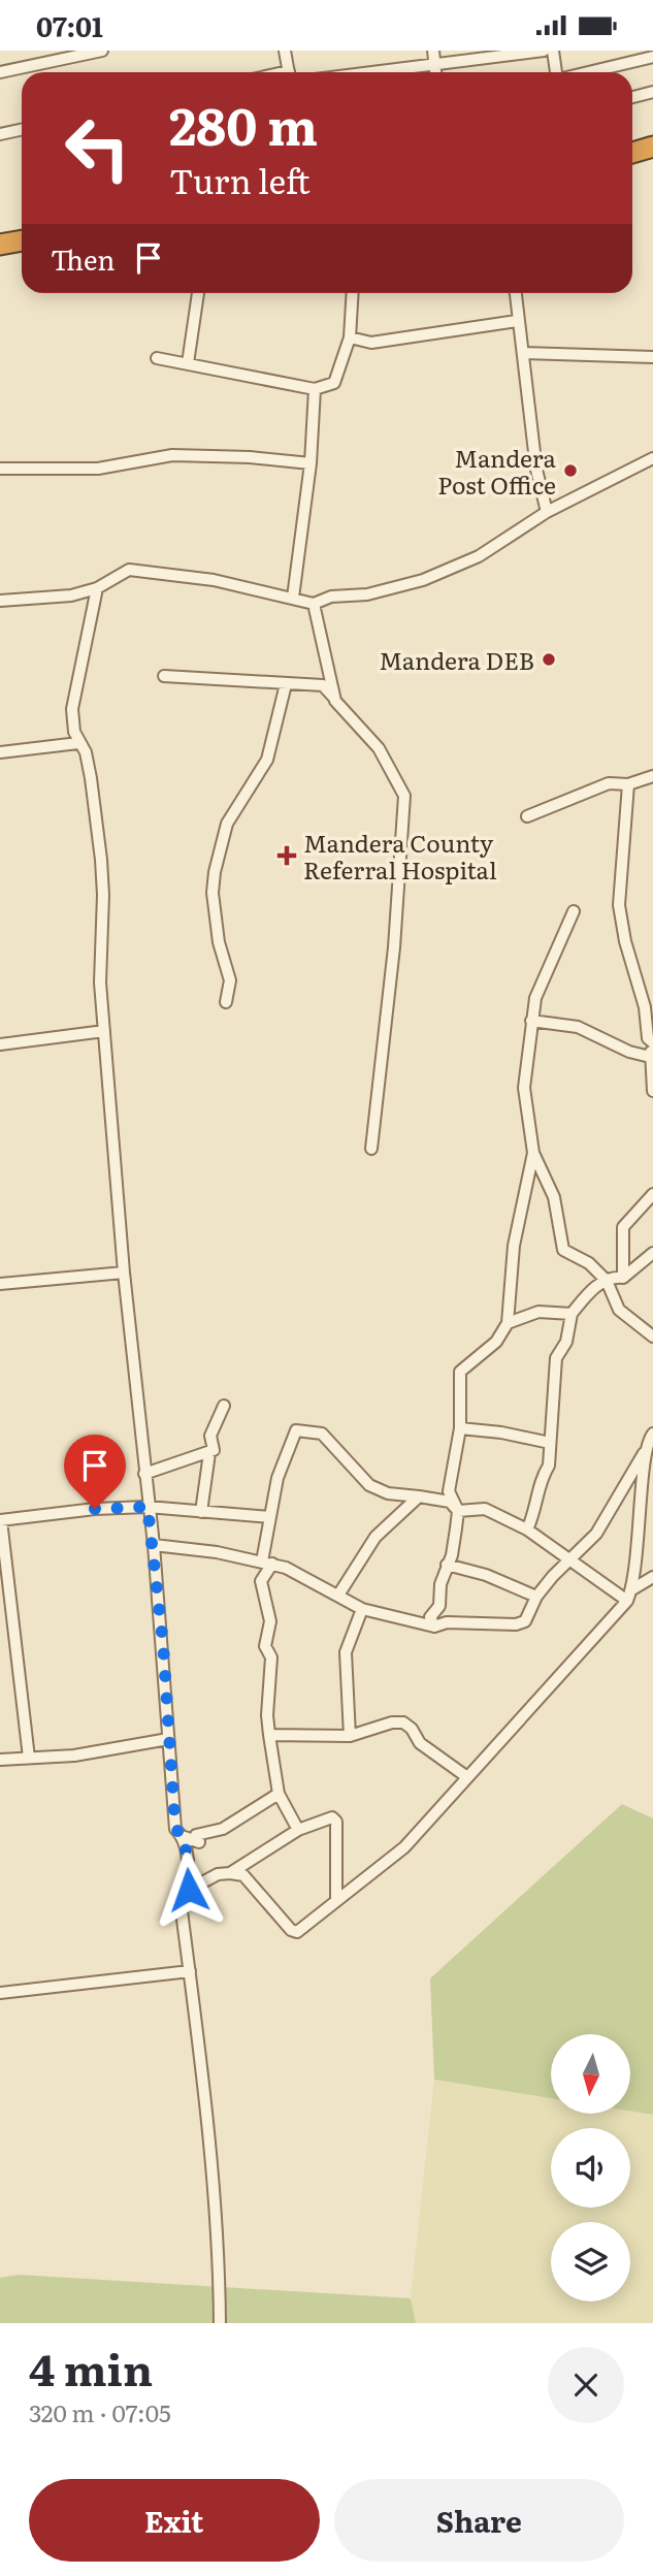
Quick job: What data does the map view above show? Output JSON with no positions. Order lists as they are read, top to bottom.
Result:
{
  "places": {
    "other": ["Mandera Post Office", "Mandera DEB"],
    "health": ["Mandera County Referral Hospital"]
  },
  "north": "bottom",
  "page": {
    "status": "07:01",
    "turn": ["280 m", "Turn left"],
    "then": "Then",
    "heading": ["4 min", "320 m · 07:05"],
    "buttons": ["Exit", "Share"]
  }
}
